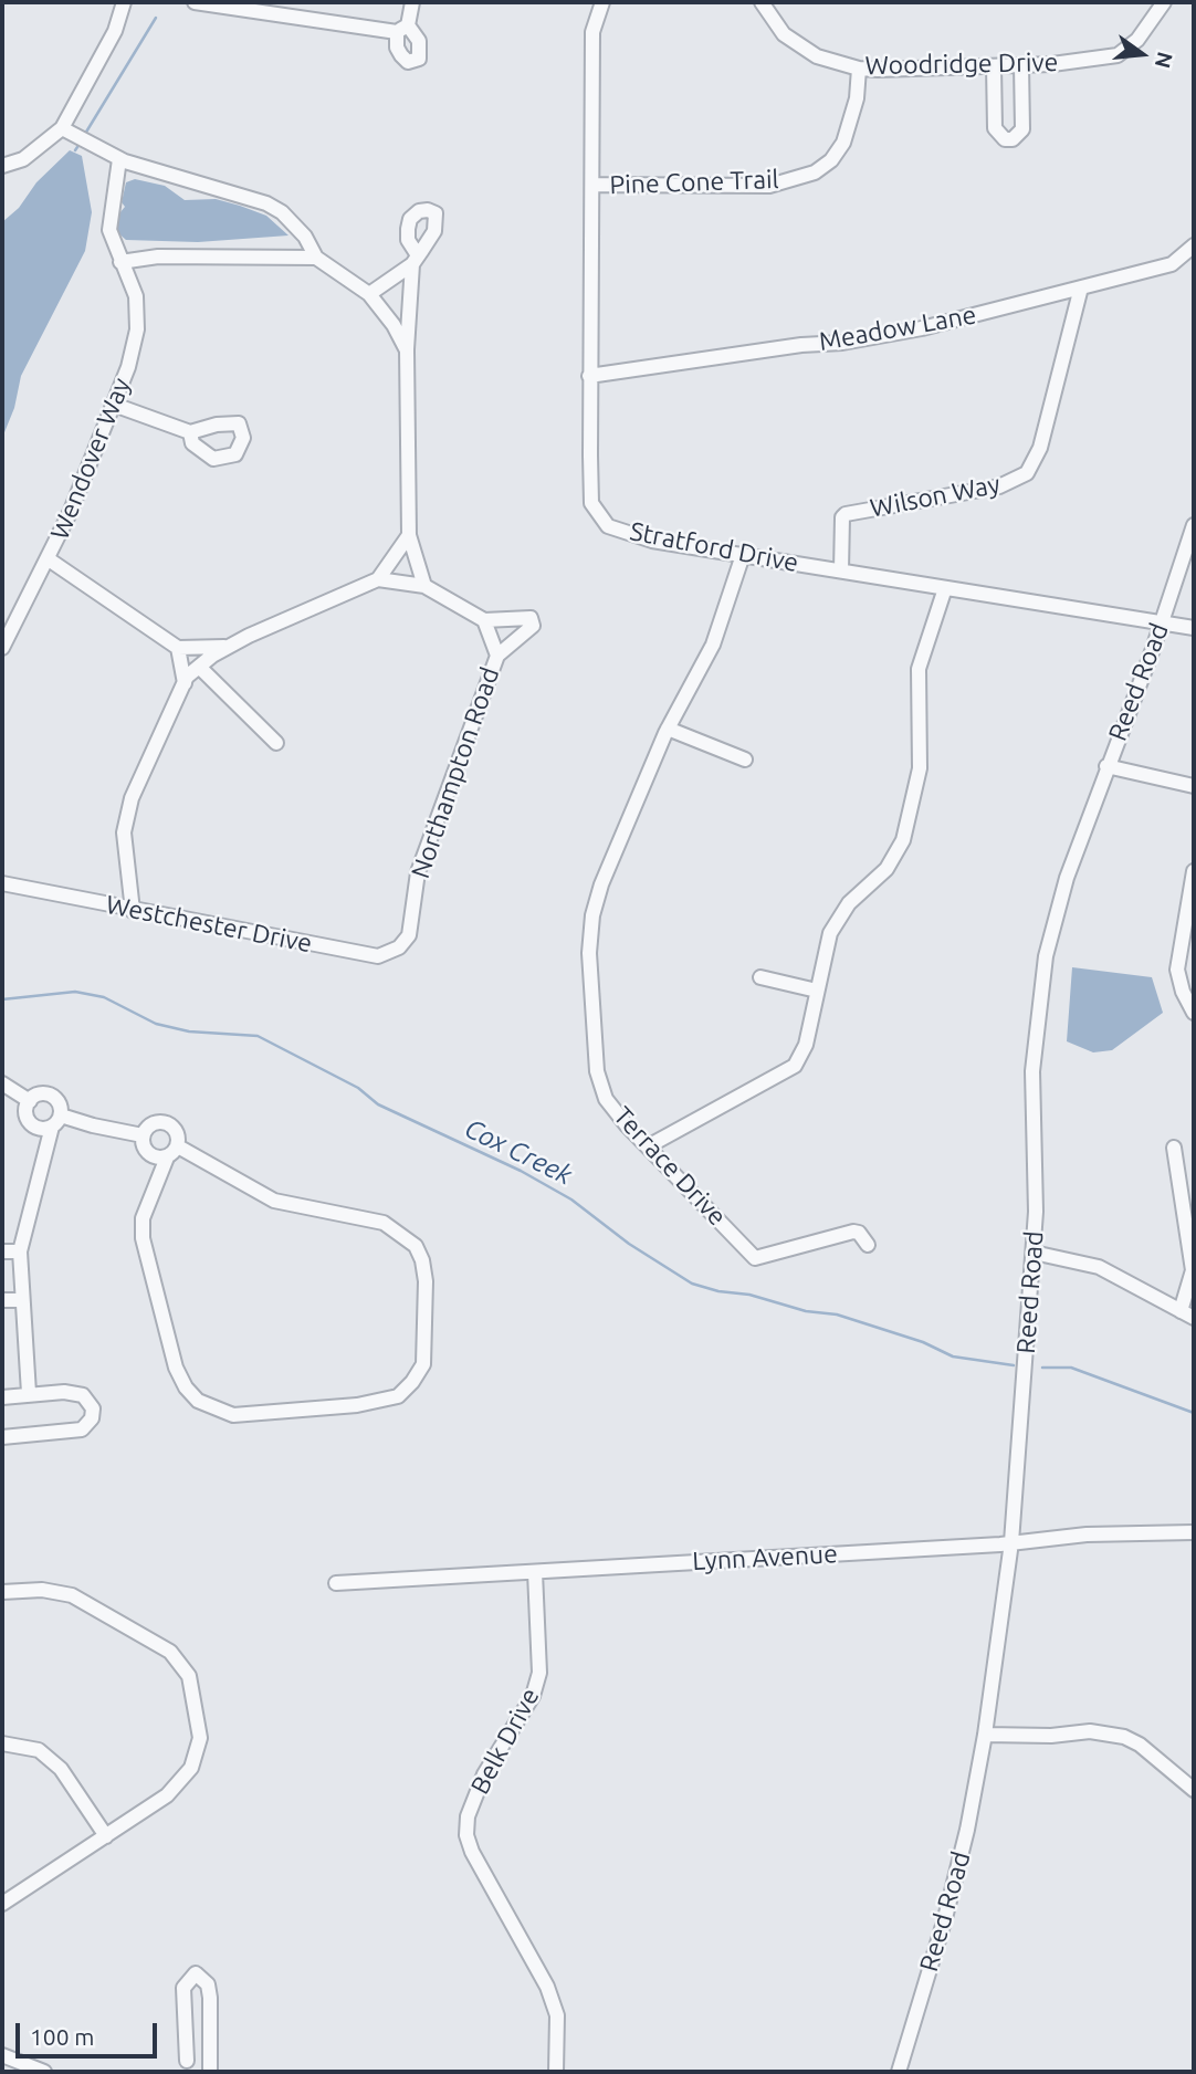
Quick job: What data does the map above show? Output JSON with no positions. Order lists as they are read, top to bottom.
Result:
{
  "streets": {
    "street": [
      "Woodridge Drive",
      "Pine Cone Trail",
      "Meadow Lane",
      "Wendover Way",
      "Wilson Way",
      "Stratford Drive",
      "Reed Road",
      "Northampton Road",
      "Westchester Drive",
      "Terrace Drive",
      "Lynn Avenue",
      "Belk Drive"
    ]
  },
  "crossings": [
    ["Woodridge Drive", "Pine Cone Trail"],
    ["Pine Cone Trail", "Stratford Drive"],
    ["Meadow Lane", "Wilson Way"],
    ["Meadow Lane", "Stratford Drive"],
    ["Wilson Way", "Stratford Drive"],
    ["Stratford Drive", "Reed Road"],
    ["Stratford Drive", "Terrace Drive"],
    ["Reed Road", "Lynn Avenue"],
    ["Northampton Road", "Westchester Drive"],
    ["Lynn Avenue", "Belk Drive"]
  ],
  "water": ["Cox Creek"],
  "scale_bar": "100 m",
  "north": "right"
}
